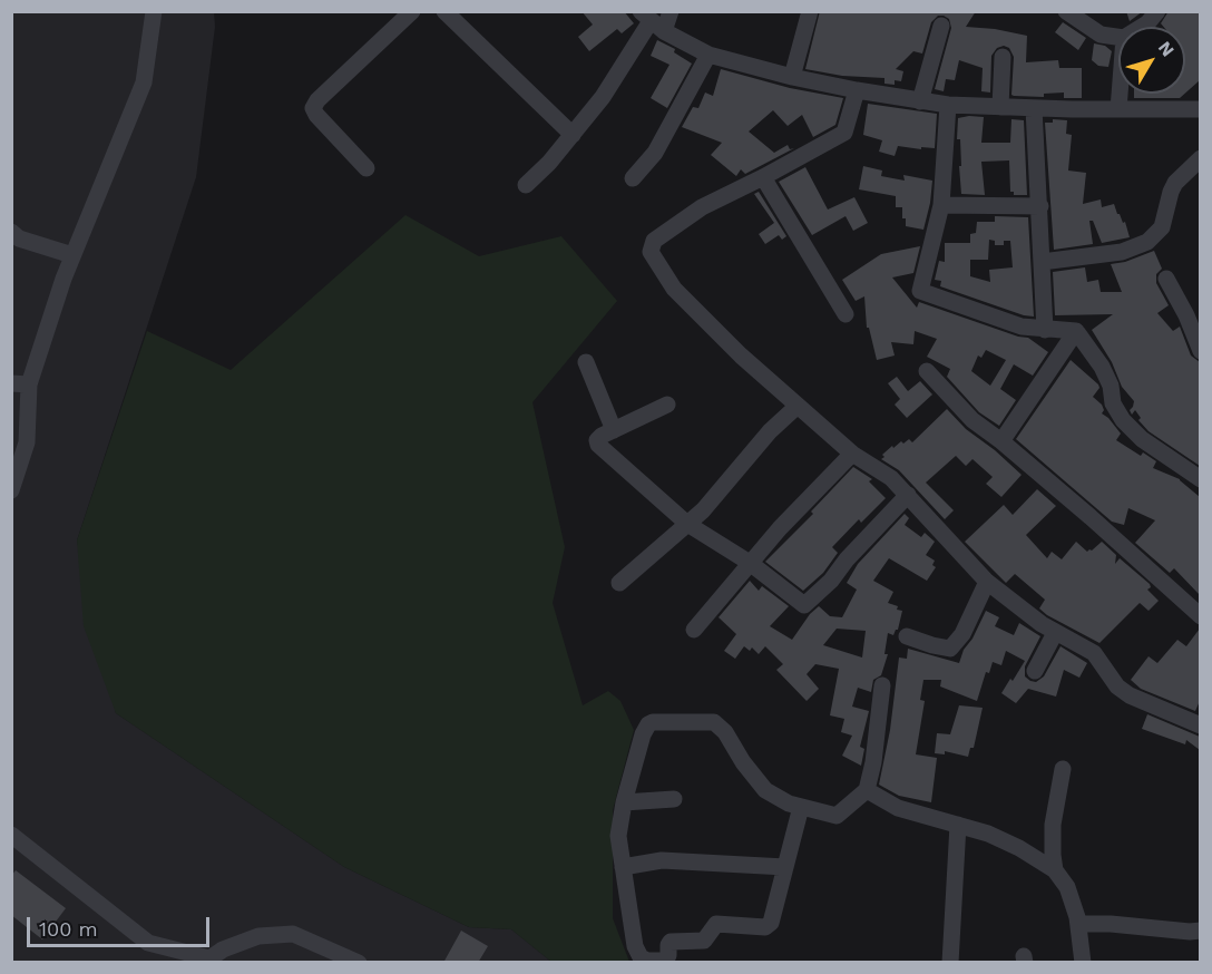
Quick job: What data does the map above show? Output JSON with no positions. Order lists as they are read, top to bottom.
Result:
{
  "scale_bar": "100 m",
  "north": "top right"
}
